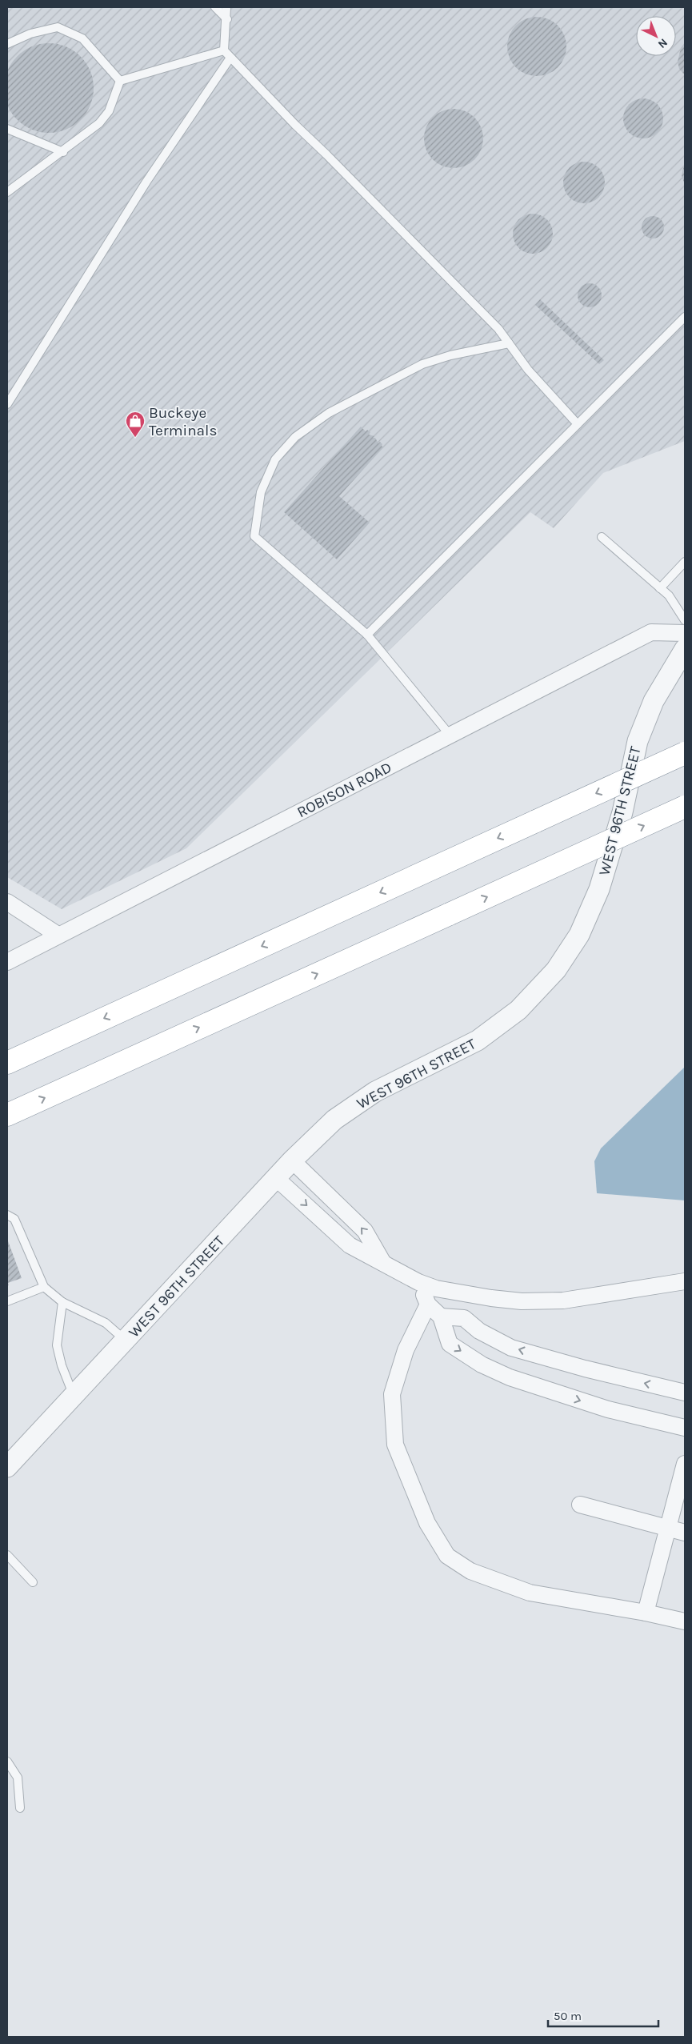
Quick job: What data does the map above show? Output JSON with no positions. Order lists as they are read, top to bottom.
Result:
{
  "streets": {
    "street": ["ROBISON ROAD", "WEST 96TH STREET"]
  },
  "places": {
    "shop": ["Buckeye Terminals"]
  },
  "scale_bar": "50 m",
  "north": "bottom right"
}
